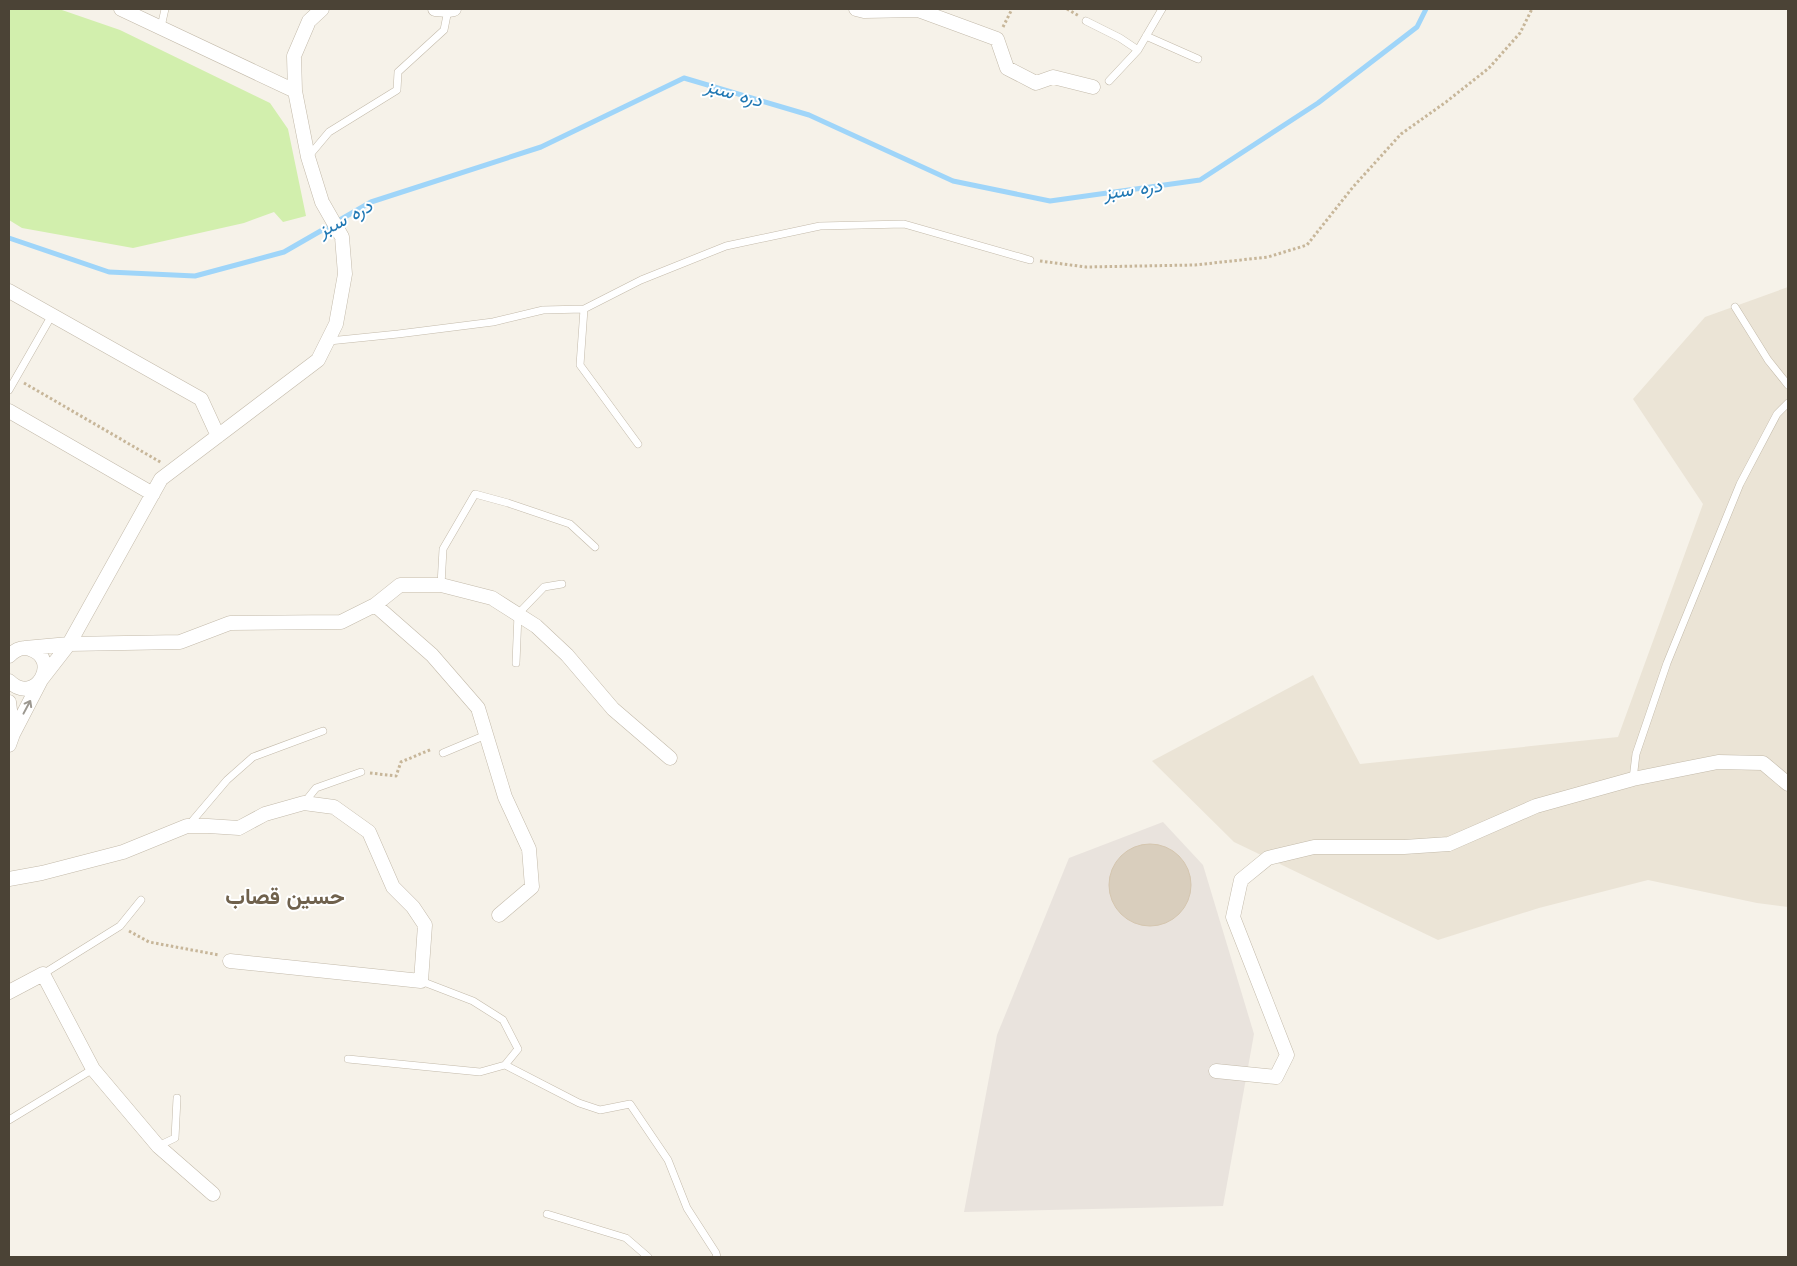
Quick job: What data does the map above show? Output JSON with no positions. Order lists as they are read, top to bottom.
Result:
{
  "districts": ["حسین قصاب"],
  "water": ["دره سبز"]
}
